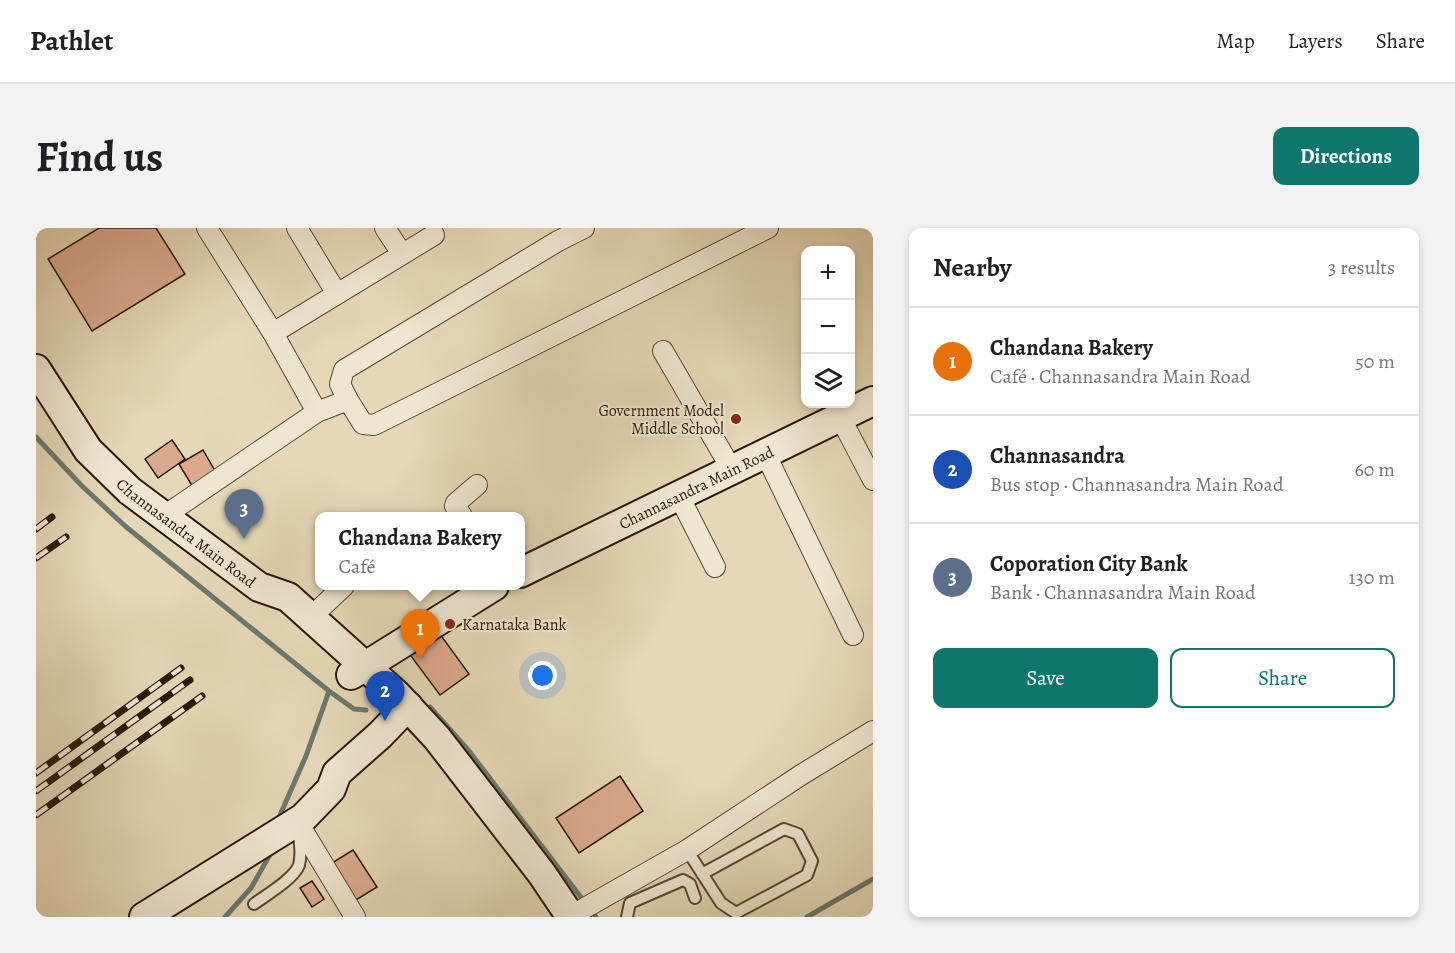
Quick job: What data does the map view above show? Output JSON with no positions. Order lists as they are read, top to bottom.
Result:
{
  "streets": {
    "main road": ["Channasandra Main Road"]
  },
  "places": ["Government Model Middle School", "Karnataka Bank"],
  "page": {
    "header": "Pathlet",
    "nav": ["Map", "Layers", "Share"],
    "buttons": [
      "Directions",
      ["Save", "Share"]
    ],
    "title": "Find us",
    "heading": ["Nearby", "3 results"],
    "map_buttons": ["+", "−"],
    "list": [
      {
        "mark": "1",
        "name": "Chandana Bakery",
        "note": "Café · Channasandra Main Road",
        "value": "50 m"
      },
      {
        "mark": "2",
        "name": "Channasandra",
        "note": "Bus stop · Channasandra Main Road",
        "value": "60 m"
      },
      {
        "mark": "3",
        "name": "Coporation City Bank",
        "note": "Bank · Channasandra Main Road",
        "value": "130 m"
      }
    ],
    "pins": ["3", "1", "2"],
    "popup": ["Chandana Bakery", "Café"]
  }
}
